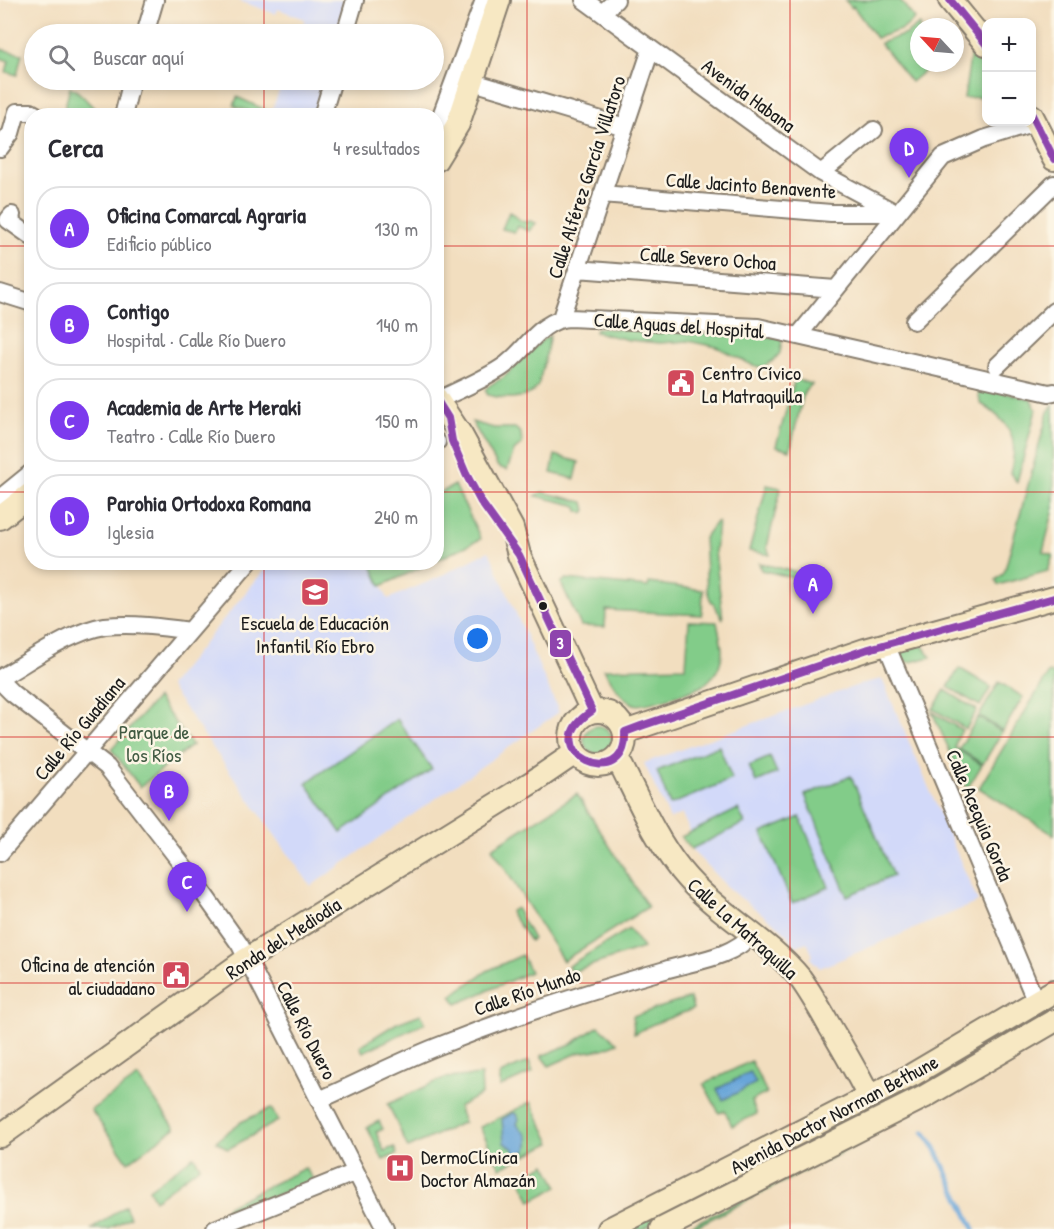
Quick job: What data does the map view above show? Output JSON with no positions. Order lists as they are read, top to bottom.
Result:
{
  "streets": {
    "street": [
      "Avenida Habana",
      "Calle Alférez García Villatoro",
      "Calle Jacinto Benavente",
      "Calle Severo Ochoa",
      "Calle Aguas del Hospital",
      "Calle Río Guadiana",
      "Calle Acequia Gorda",
      "Calle La Matraquilla",
      "Ronda del Mediodía",
      "Calle Río Mundo",
      "Calle Río Duero",
      "Avenida Doctor Norman Bethune"
    ]
  },
  "crossings": [
    ["Avenida Habana", "Calle Alférez García Villatoro"],
    ["Avenida Habana", "Calle Jacinto Benavente"],
    ["Calle Alférez García Villatoro", "Calle Jacinto Benavente"],
    ["Calle Alférez García Villatoro", "Calle Severo Ochoa"],
    ["Calle Alférez García Villatoro", "Calle Aguas del Hospital"],
    ["Calle Río Guadiana", "Calle Río Duero"],
    ["Calle Acequia Gorda", "Avenida Doctor Norman Bethune"],
    ["Calle La Matraquilla", "Ronda del Mediodía"],
    ["Calle La Matraquilla", "Calle Río Mundo"],
    ["Calle La Matraquilla", "Avenida Doctor Norman Bethune"],
    ["Ronda del Mediodía", "Calle Río Duero"],
    ["Calle Río Mundo", "Calle Río Duero"]
  ],
  "parks": ["Parque de los Ríos"],
  "places": {
    "public building": ["Centro Cívico La Matraquilla", "Oficina de atención al ciudadano"],
    "school or university": ["Escuela de Educación Infantil Río Ebro"],
    "hospital": ["DermoClínica Doctor Almazán"]
  },
  "lines": ["transit line 3"],
  "north": "top left",
  "page": {
    "map_buttons": ["+", "−"],
    "search": "Buscar aquí",
    "heading": ["Cerca", "4 resultados"],
    "pins": [
      "D",
      "A",
      "B",
      "C"
    ],
    "list": [
      {
        "mark": "A",
        "name": "Oficina Comarcal Agraria",
        "note": "Edificio público",
        "value": "130 m"
      },
      {
        "mark": "B",
        "name": "Contigo",
        "note": "Hospital · Calle Río Duero",
        "value": "140 m"
      },
      {
        "mark": "C",
        "name": "Academia de Arte Meraki",
        "note": "Teatro · Calle Río Duero",
        "value": "150 m"
      },
      {
        "mark": "D",
        "name": "Parohia Ortodoxa Romana",
        "note": "Iglesia",
        "value": "240 m"
      }
    ]
  }
}
